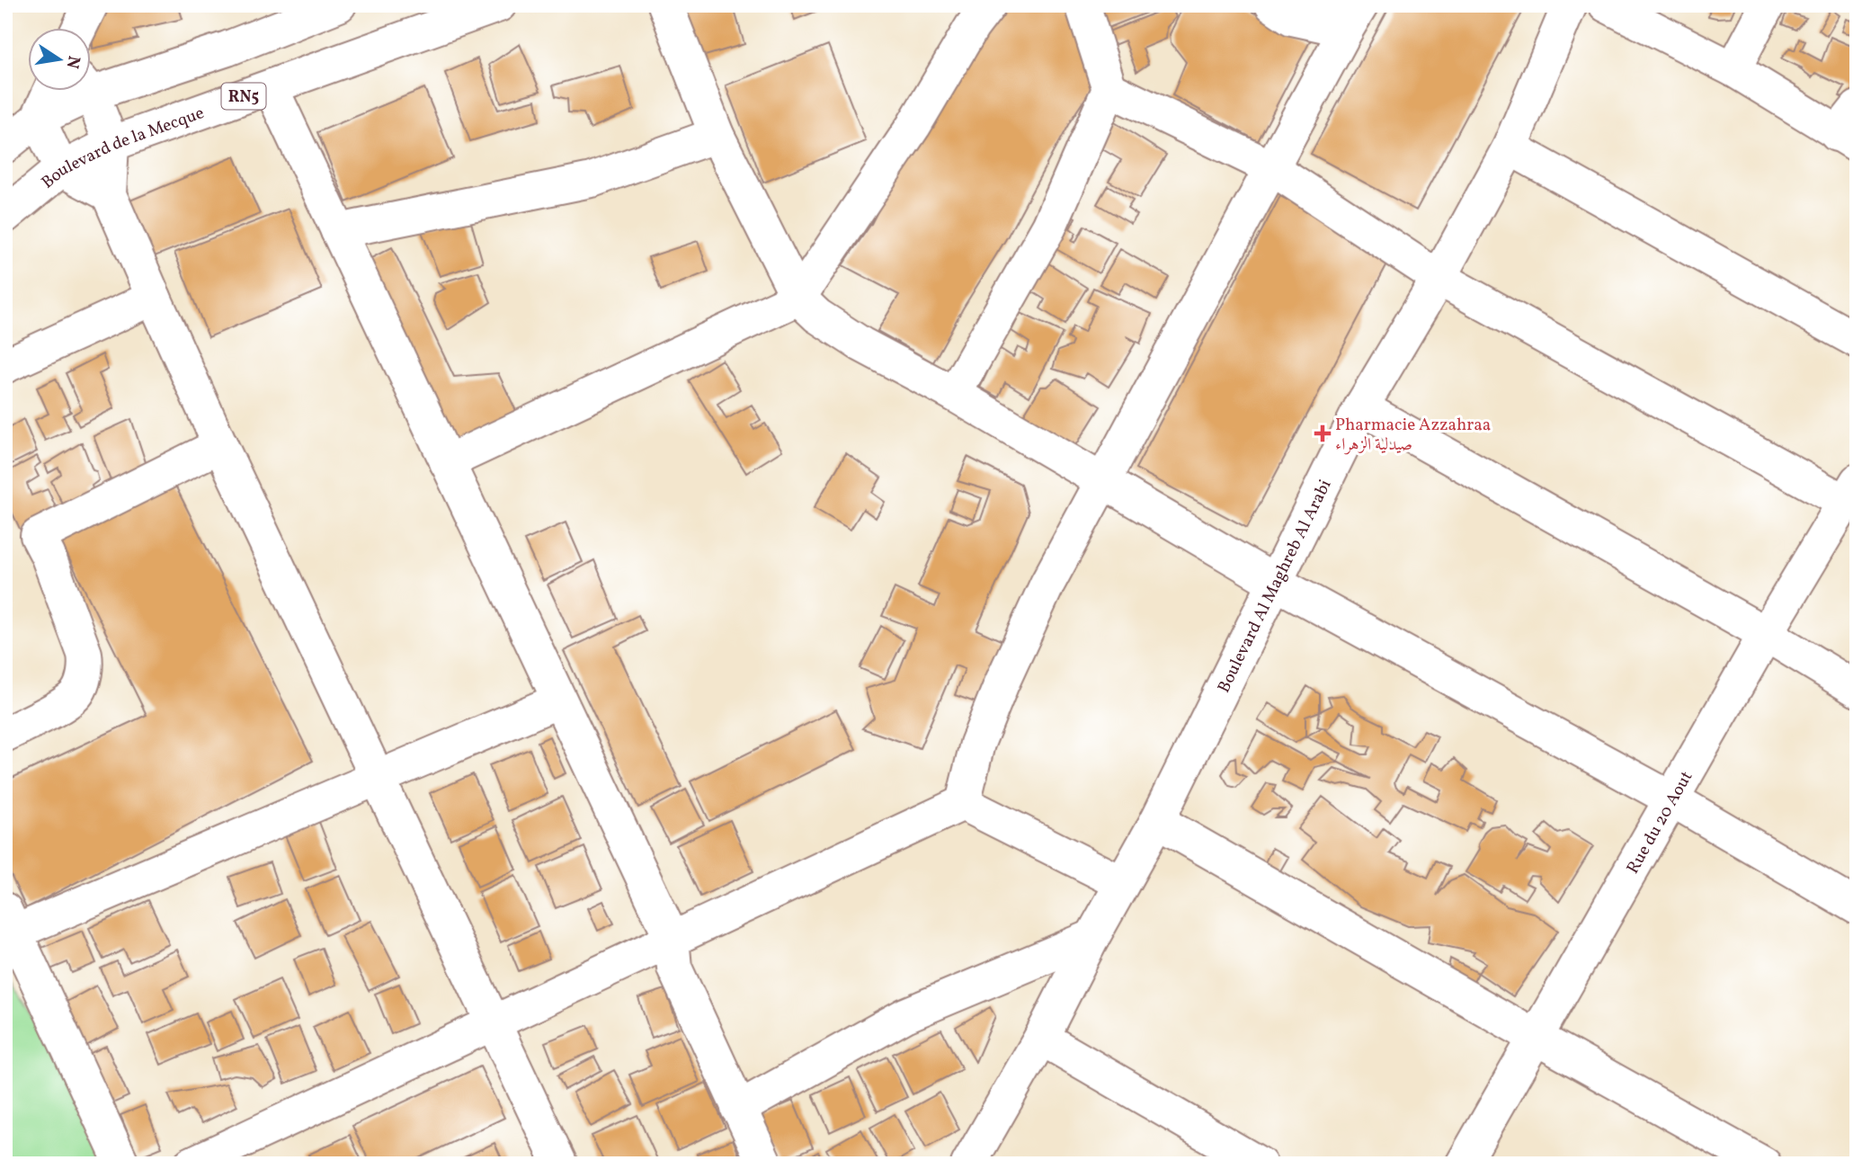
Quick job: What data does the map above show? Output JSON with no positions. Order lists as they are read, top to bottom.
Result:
{
  "streets": {
    "street": [
      "RN5",
      "Boulevard de la Mecque",
      "Boulevard Al Maghreb Al Arabi",
      "Rue du 20 Aout"
    ]
  },
  "places": {
    "health": ["Pharmacie Azzahraa صيدلية الزهراء"]
  },
  "north": "right"
}
